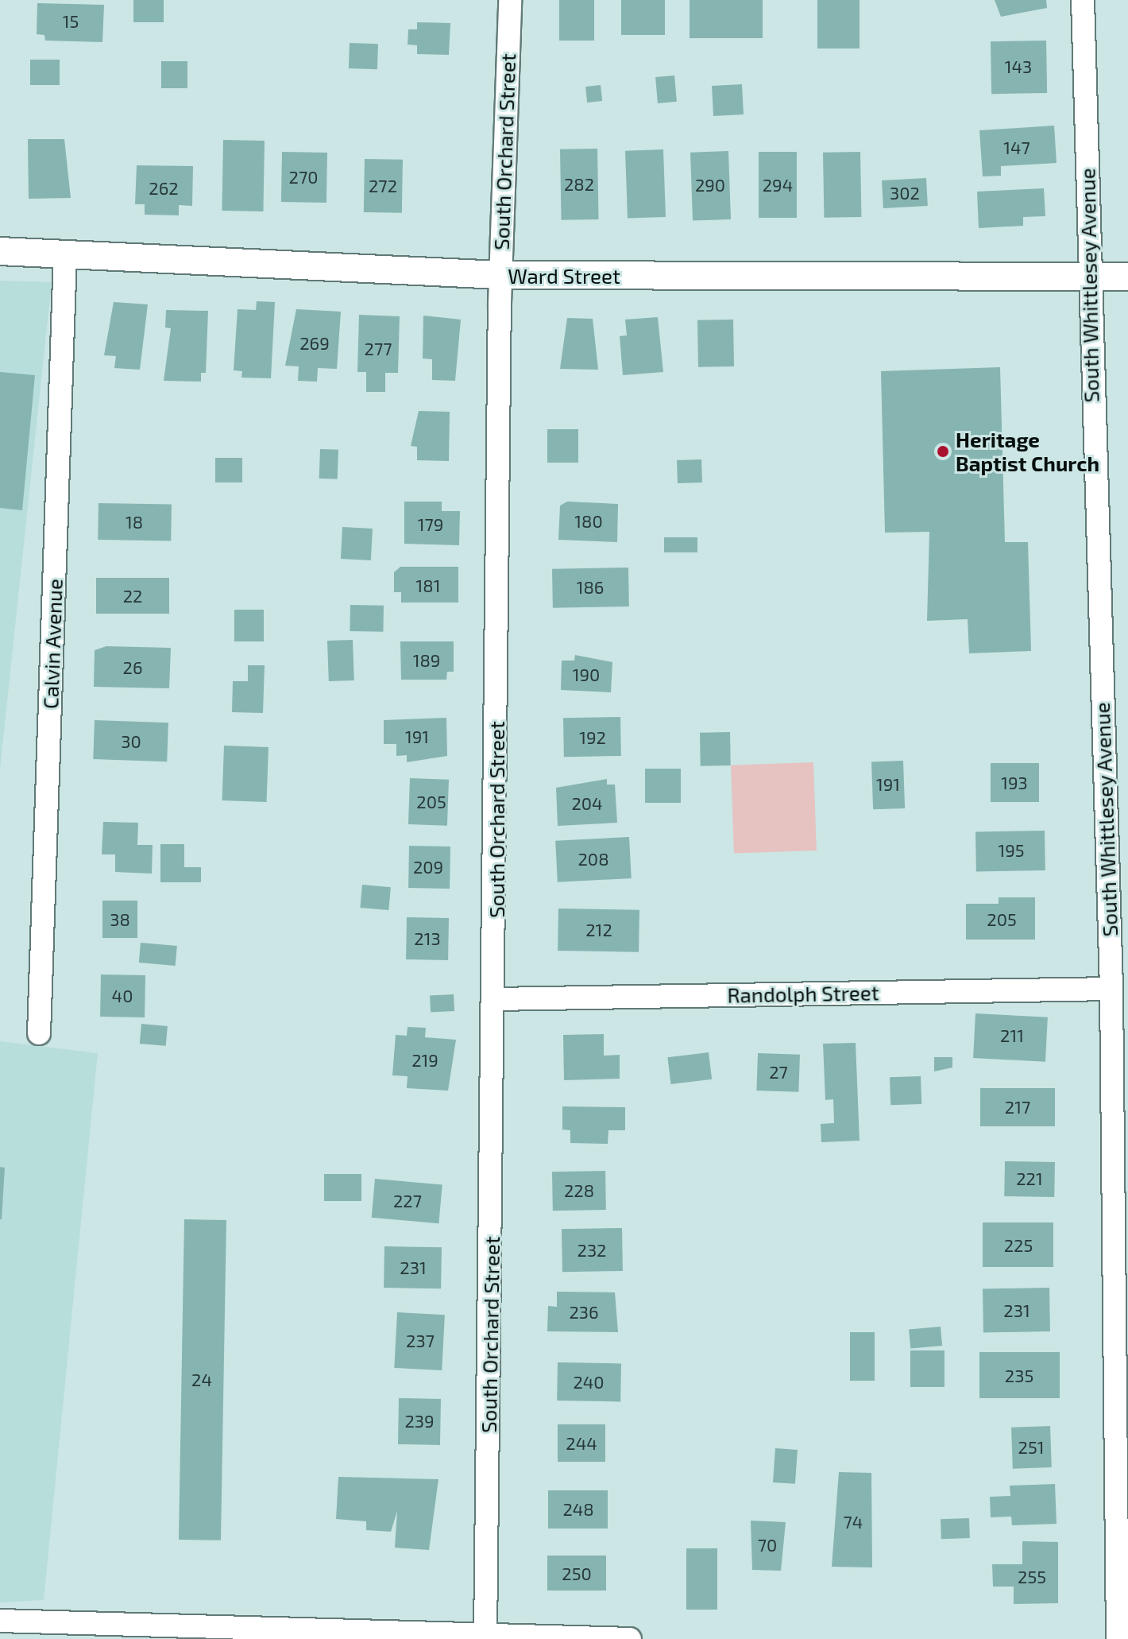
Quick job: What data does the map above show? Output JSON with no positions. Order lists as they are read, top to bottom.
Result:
{
  "streets": {
    "street": [
      "South Orchard Street",
      "Ward Street",
      "South Whittlesey Avenue",
      "Calvin Avenue",
      "Randolph Street"
    ]
  },
  "crossings": [
    ["South Orchard Street", "Ward Street"],
    ["South Orchard Street", "Randolph Street"],
    ["Ward Street", "South Whittlesey Avenue"],
    ["Ward Street", "Calvin Avenue"],
    ["South Whittlesey Avenue", "Randolph Street"]
  ],
  "places": ["Heritage Baptist Church"],
  "house_numbers": [
    "15",
    "143",
    "147",
    "270",
    "282",
    "290",
    "294",
    "272",
    "262",
    "302",
    "269",
    "277",
    "180",
    "18",
    "179",
    "181",
    "186",
    "22",
    "189",
    "26",
    "190",
    "191",
    "192",
    "30",
    "193",
    "191",
    "205",
    "204",
    "195",
    "208",
    "209",
    "38",
    "205",
    "212",
    "213",
    "40",
    "211",
    "219",
    "27",
    "217",
    "221",
    "228",
    "227",
    "225",
    "232",
    "231",
    "231",
    "236",
    "237",
    "235",
    "24",
    "240",
    "239",
    "244",
    "251",
    "248",
    "74",
    "70",
    "250",
    "255"
  ]
}
